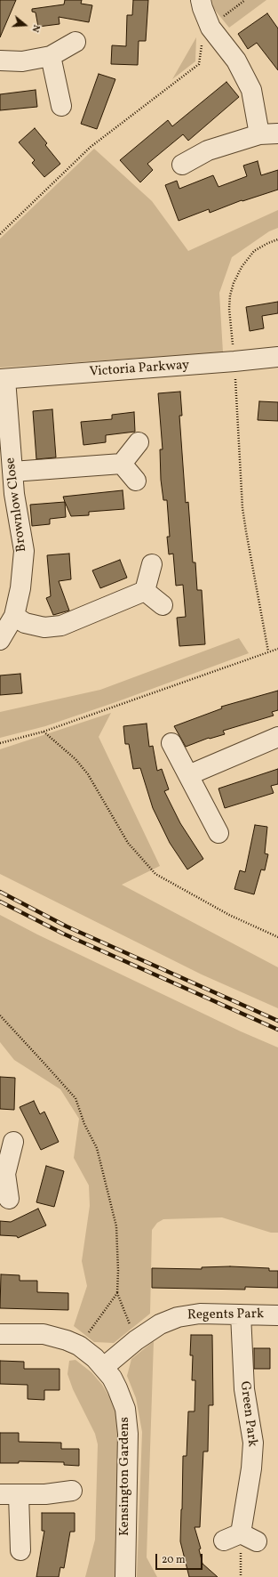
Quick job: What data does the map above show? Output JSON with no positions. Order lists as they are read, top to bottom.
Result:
{
  "streets": {
    "street": [
      "Victoria Parkway",
      "Brownlow Close",
      "Regents Park",
      "Green Park",
      "Kensington Gardens"
    ]
  },
  "crossings": [
    ["Victoria Parkway", "Brownlow Close"],
    ["Regents Park", "Green Park"],
    ["Regents Park", "Kensington Gardens"]
  ],
  "scale_bar": "20 m",
  "north": "right"
}
